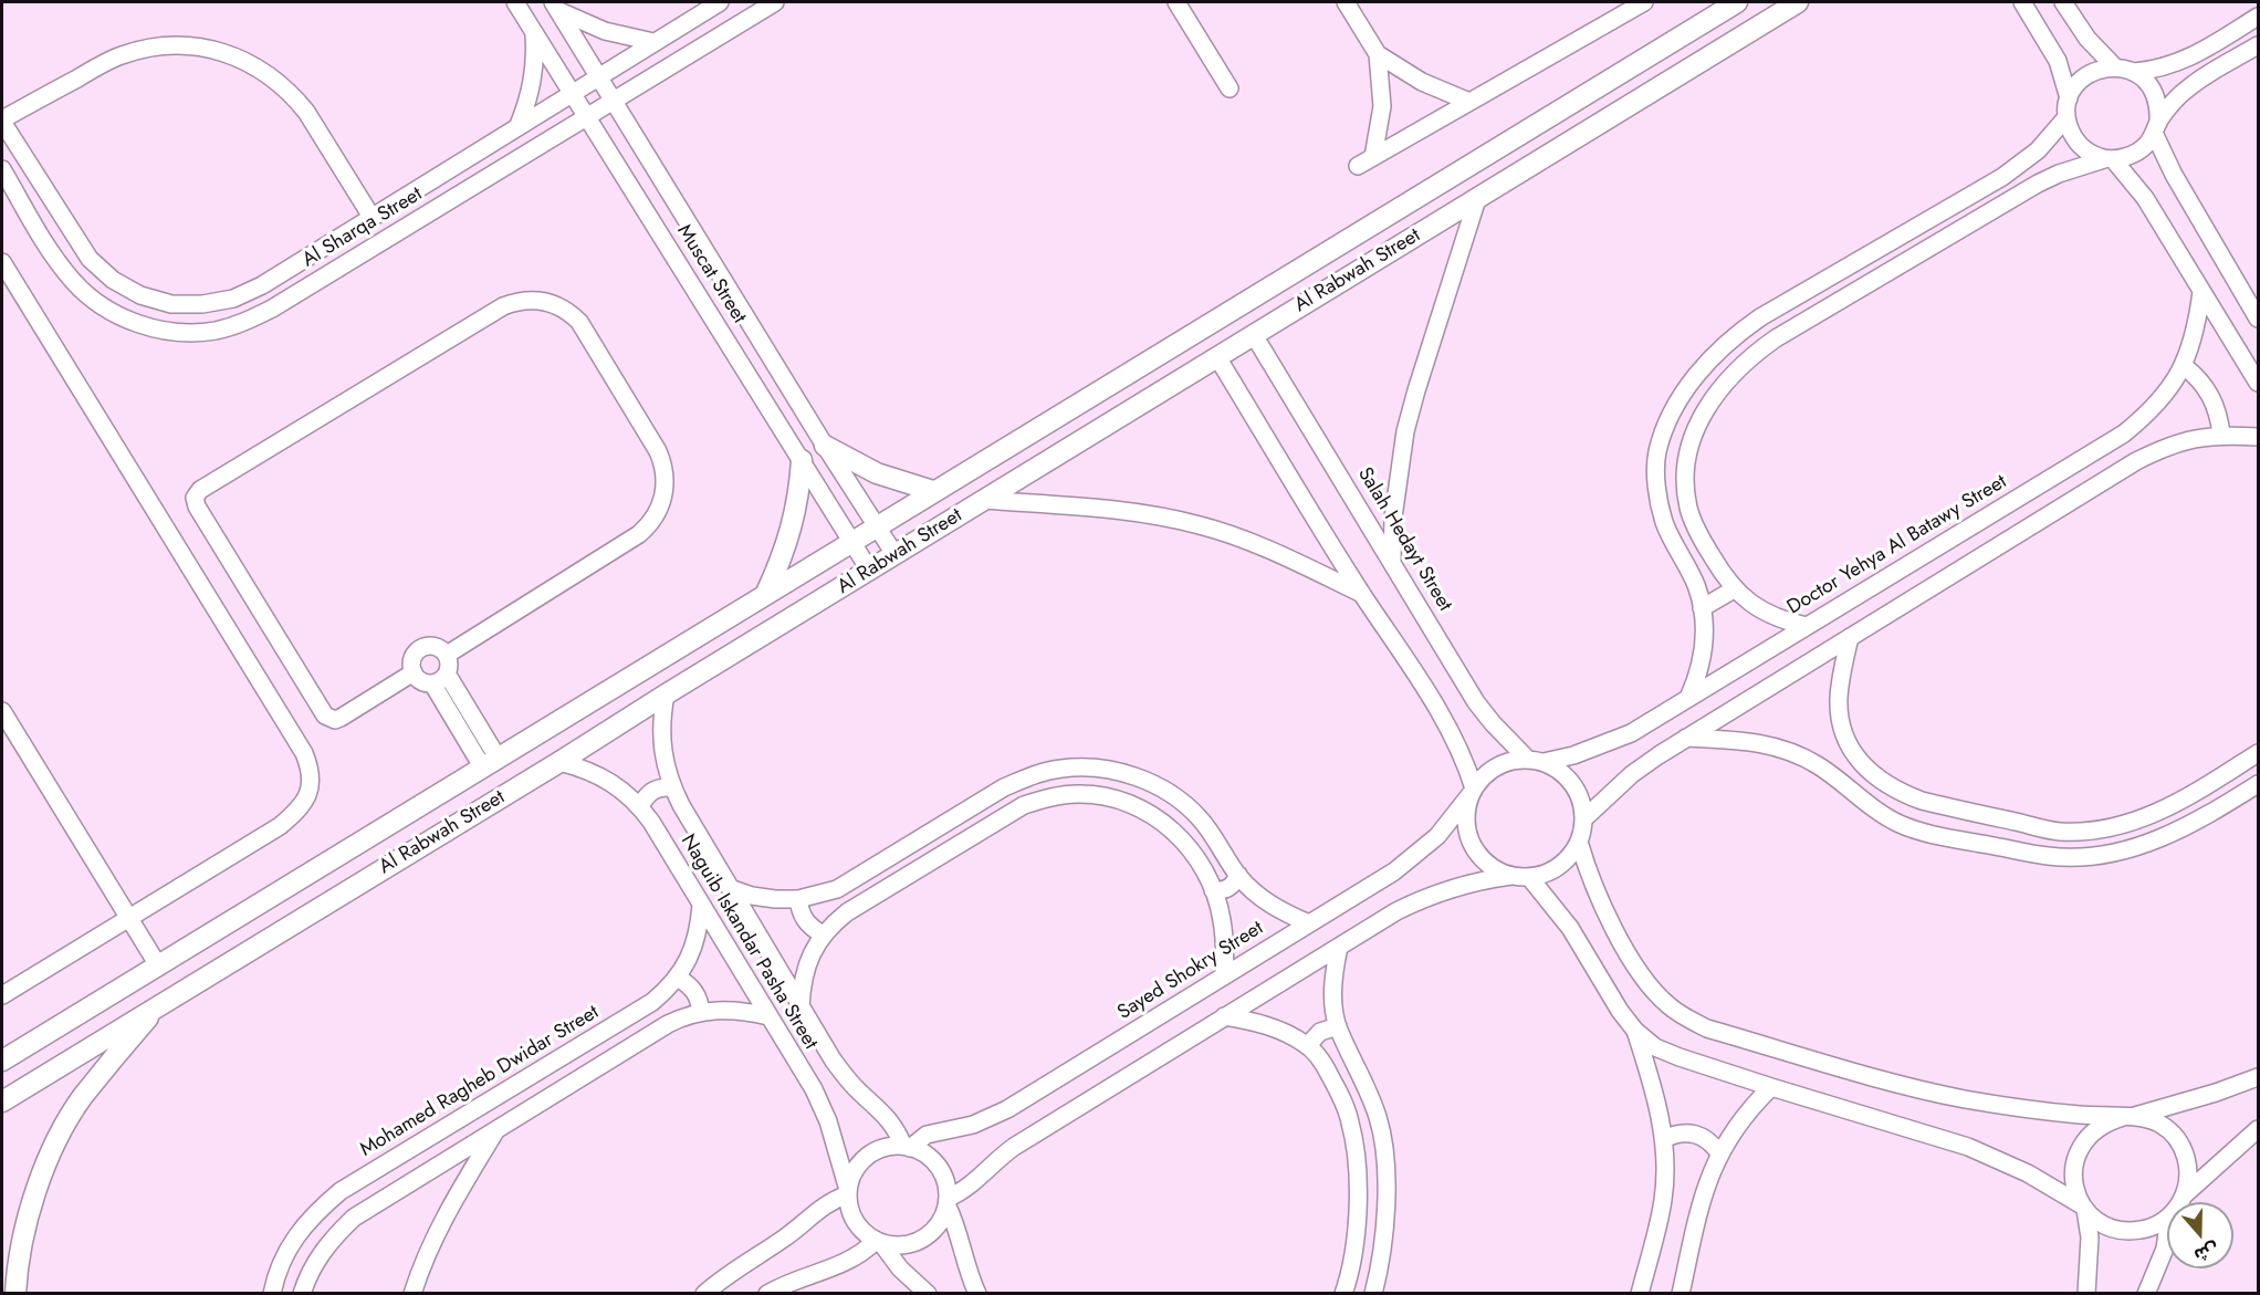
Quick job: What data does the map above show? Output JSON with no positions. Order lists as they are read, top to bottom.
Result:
{
  "streets": {
    "street": [
      "Al Sharqa Street",
      "Al Rabwah Street",
      "Muscat Street",
      "Salah Hedayt Street",
      "Doctor Yehya Al Batawy Street",
      "Naguib Iskandar Pasha Street",
      "Sayed Shokry Street",
      "Mohamed Ragheb Dwidar Street"
    ]
  },
  "crossings": [
    ["Al Sharqa Street", "Muscat Street"],
    ["Al Rabwah Street", "Muscat Street"],
    ["Al Rabwah Street", "Salah Hedayt Street"],
    ["Al Rabwah Street", "Naguib Iskandar Pasha Street"],
    ["Salah Hedayt Street", "Doctor Yehya Al Batawy Street"],
    ["Salah Hedayt Street", "Sayed Shokry Street"],
    ["Doctor Yehya Al Batawy Street", "Sayed Shokry Street"],
    ["Naguib Iskandar Pasha Street", "Sayed Shokry Street"],
    ["Naguib Iskandar Pasha Street", "Mohamed Ragheb Dwidar Street"]
  ],
  "north": "bottom"
}
